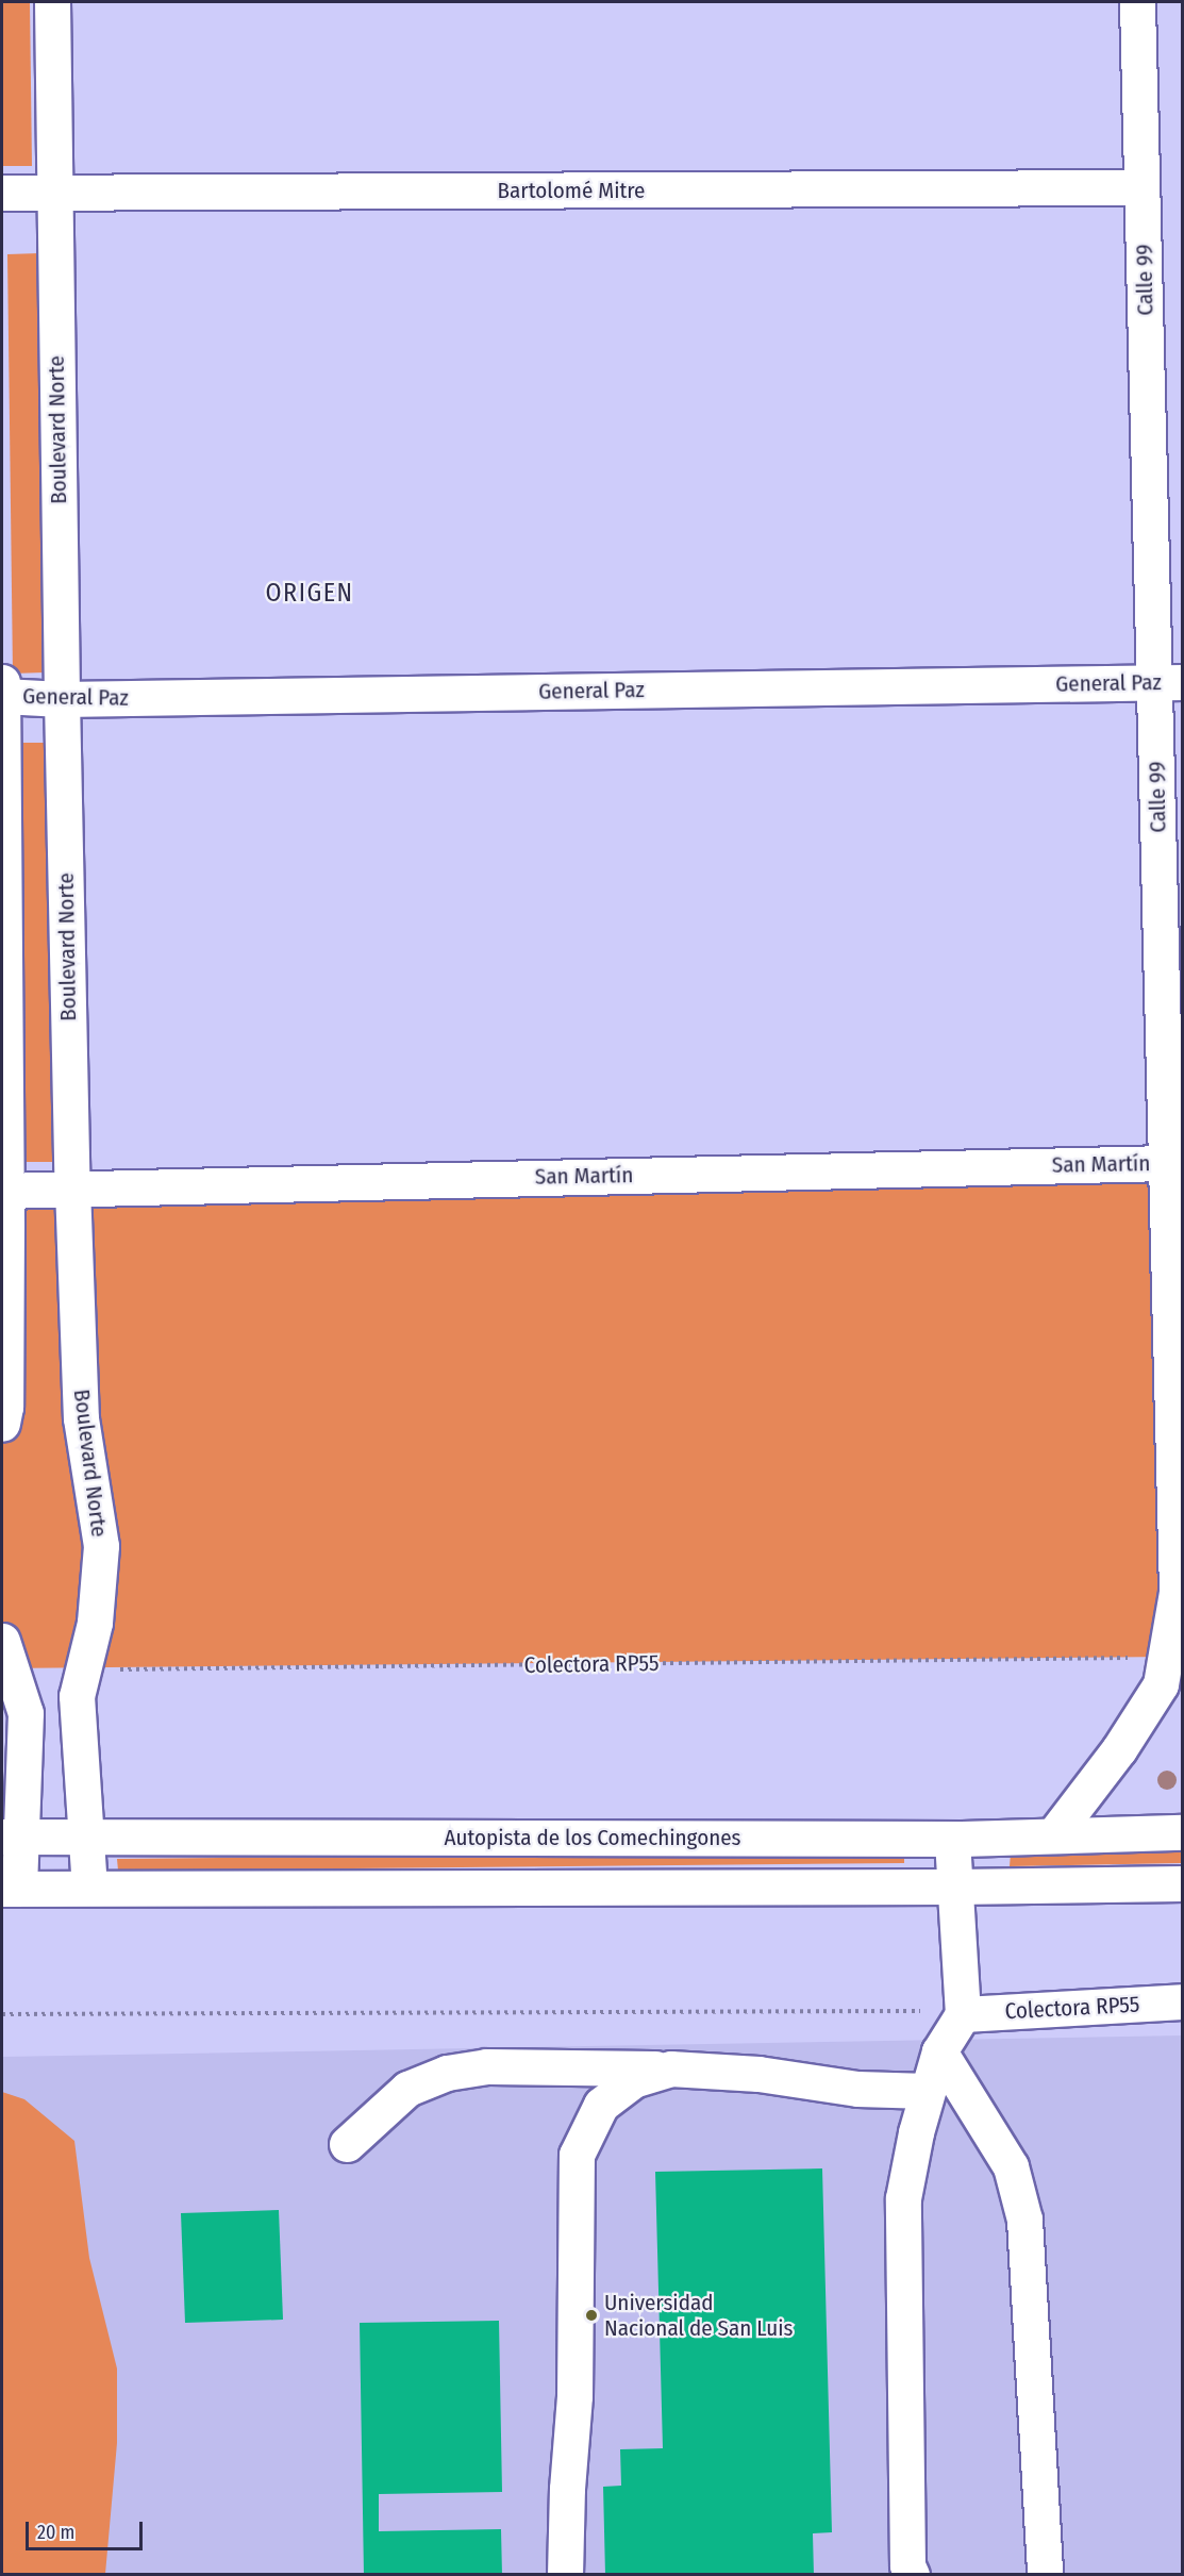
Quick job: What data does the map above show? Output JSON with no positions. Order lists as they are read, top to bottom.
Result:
{
  "streets": {
    "street": [
      "Bartolomé Mitre",
      "Calle 99",
      "Boulevard Norte",
      "General Paz",
      "San Martín",
      "Colectora RP55",
      "Autopista de los Comechingones"
    ]
  },
  "crossings": [
    ["Bartolomé Mitre", "Calle 99"],
    ["Bartolomé Mitre", "Boulevard Norte"],
    ["Calle 99", "General Paz"],
    ["Calle 99", "San Martín"],
    ["Calle 99", "Autopista de los Comechingones"],
    ["Boulevard Norte", "General Paz"],
    ["Boulevard Norte", "San Martín"],
    ["Boulevard Norte", "Autopista de los Comechingones"]
  ],
  "districts": ["ORIGEN"],
  "places": ["Universidad Nacional de San Luis"],
  "scale_bar": "20 m"
}
